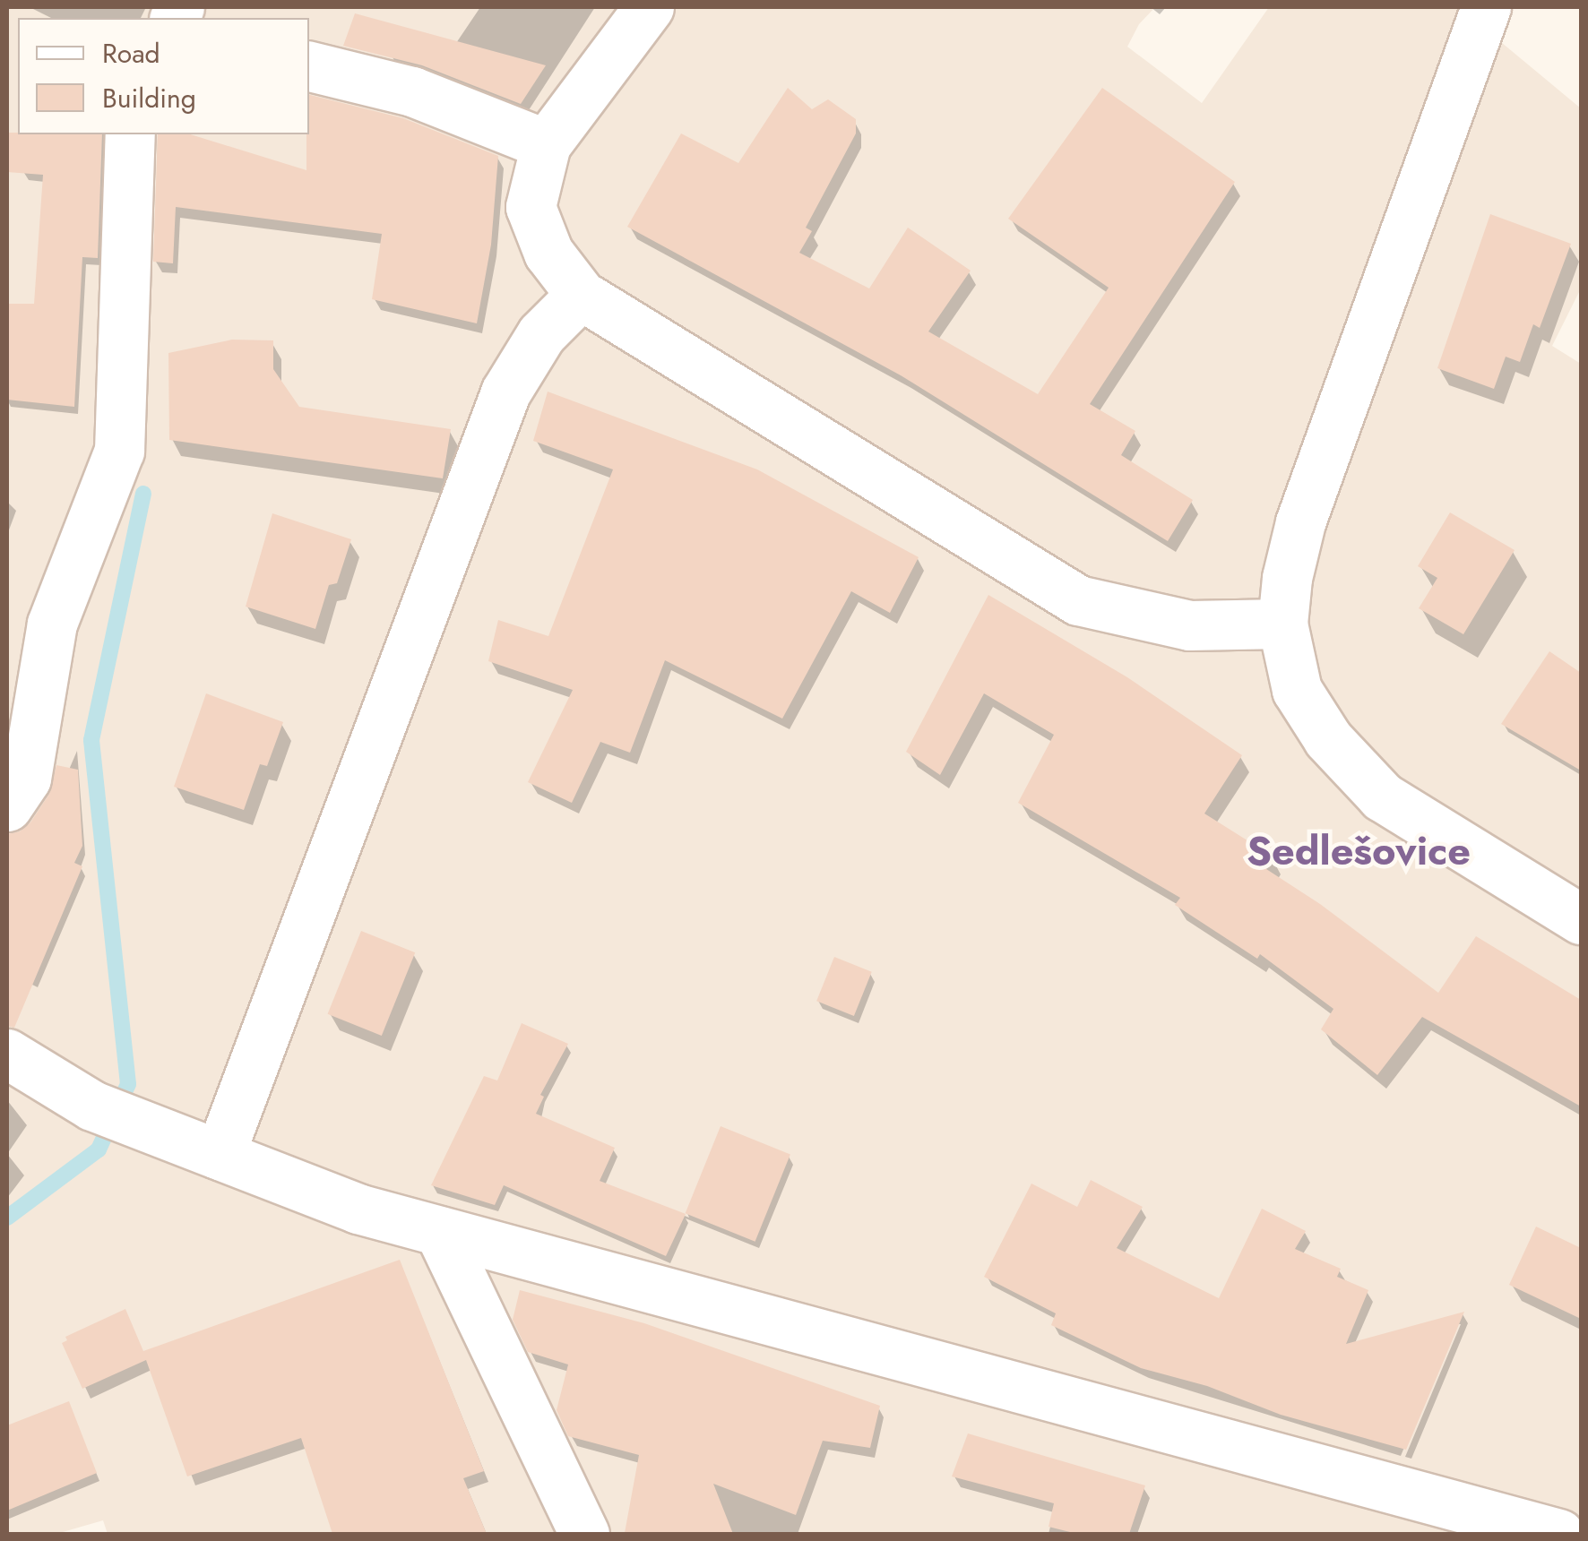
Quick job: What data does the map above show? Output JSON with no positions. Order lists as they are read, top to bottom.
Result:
{
  "districts": ["Sedlešovice"],
  "legend": ["Road", "Building"]
}
